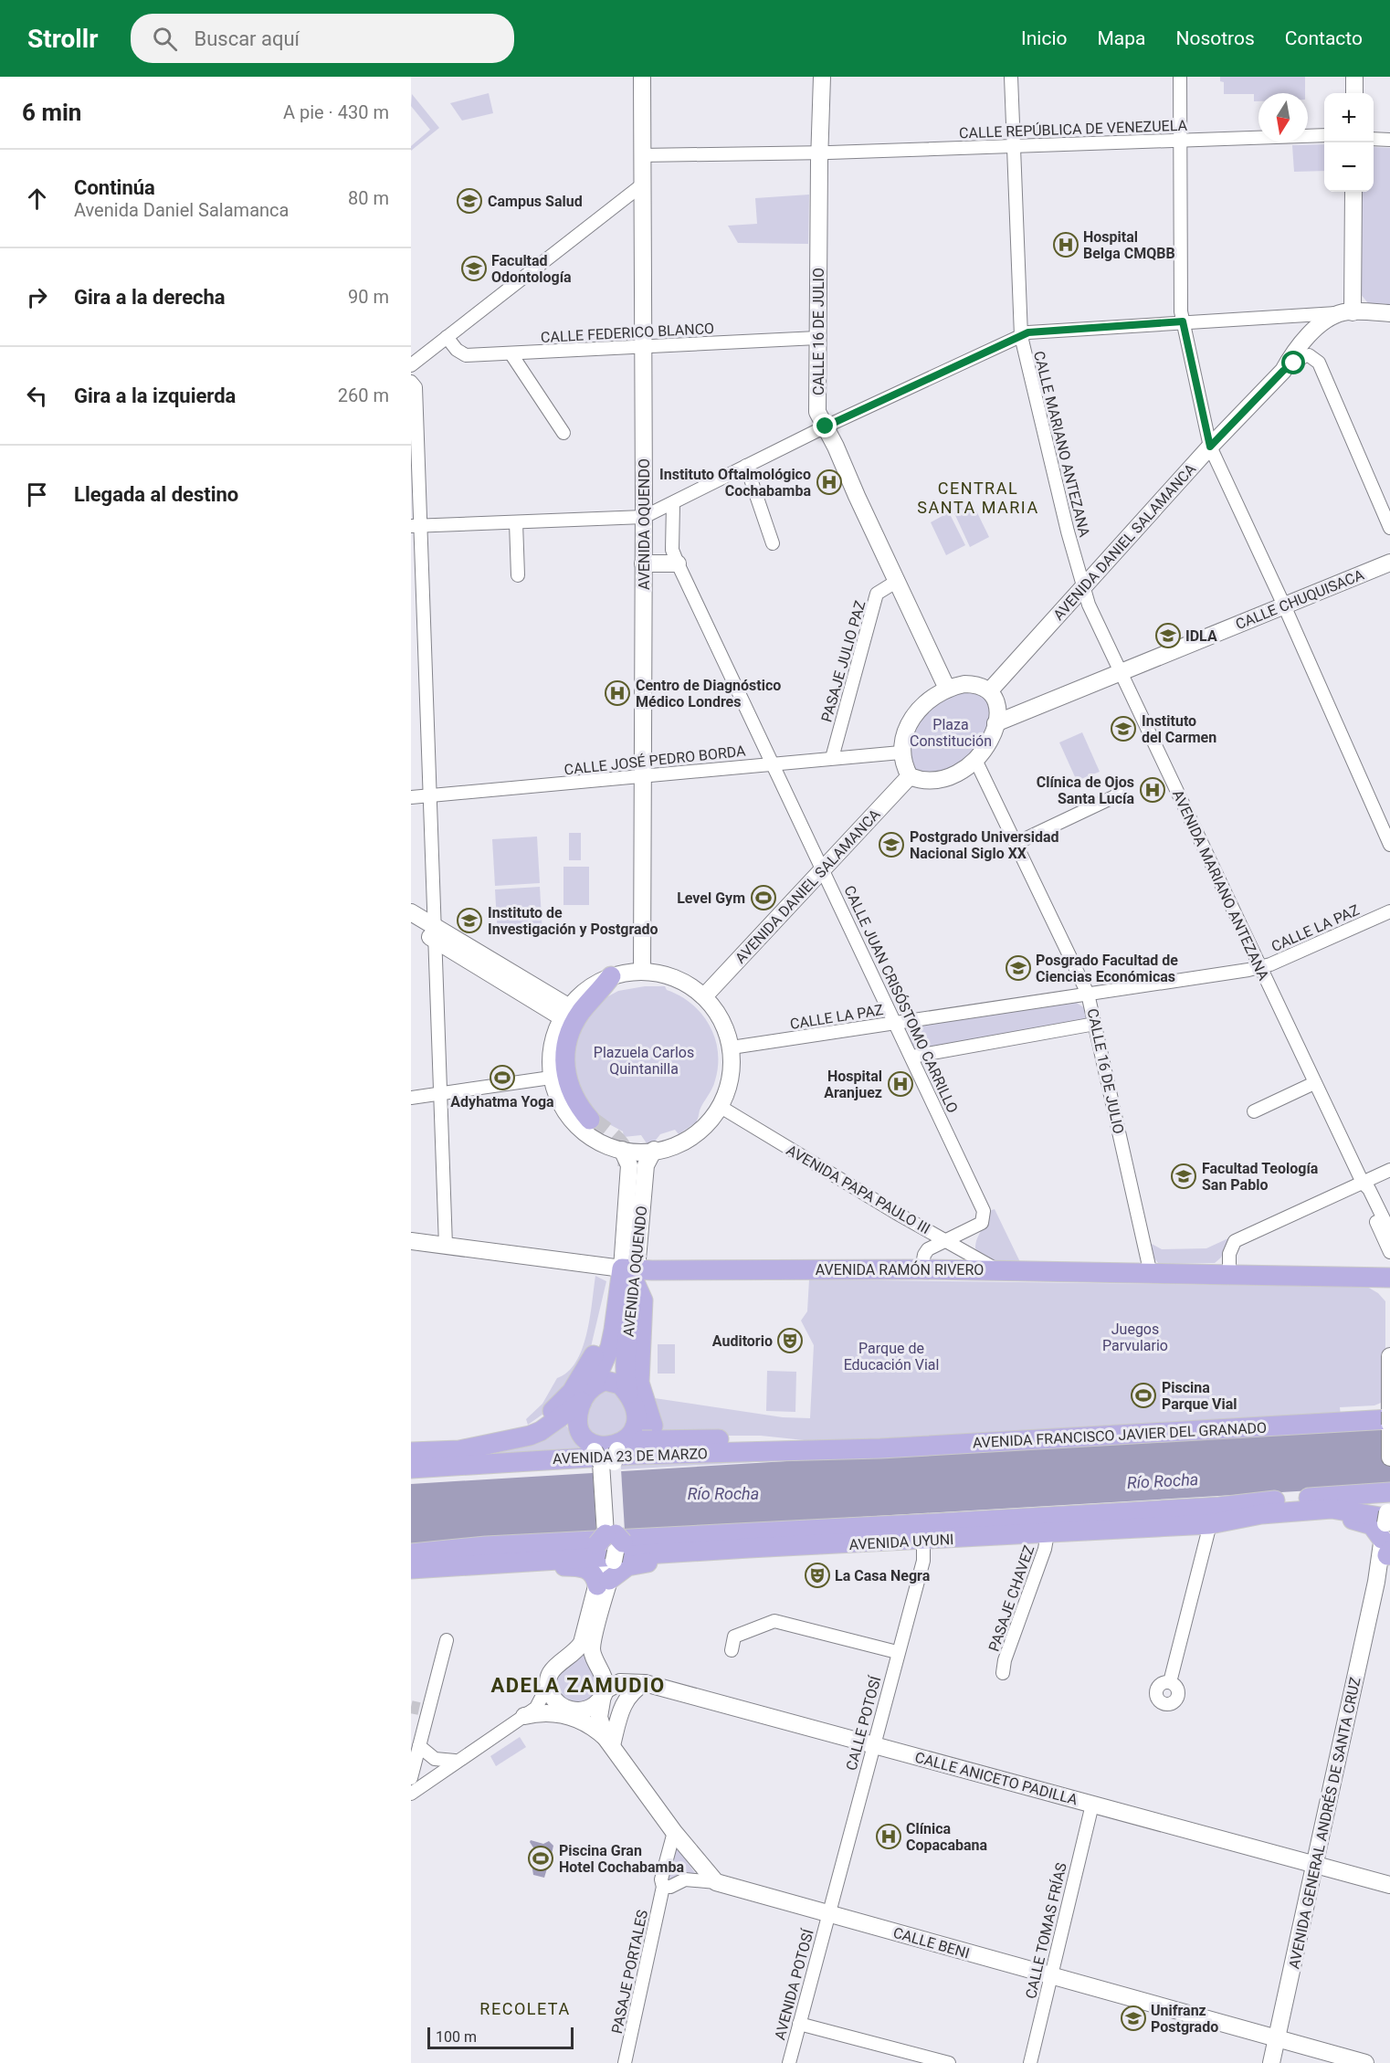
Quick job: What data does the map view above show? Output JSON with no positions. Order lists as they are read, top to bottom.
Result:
{
  "streets": {
    "main road": [
      "CALLE 16 DE JULIO",
      "AVENIDA OQUENDO",
      "AVENIDA DANIEL SALAMANCA",
      "CALLE CHUQUISACA",
      "AVENIDA RAMÓN RIVERO",
      "AVENIDA FRANCISCO JAVIER DEL GRANADO",
      "AVENIDA 23 DE MARZO",
      "AVENIDA UYUNI",
      "CALLE ANICETO PADILLA",
      "AVENIDA GENERAL ANDRÉS DE SANTA CRUZ",
      "CALLE BENI"
    ],
    "street": [
      "CALLE REPÚBLICA DE VENEZUELA",
      "CALLE FEDERICO BLANCO",
      "CALLE MARIANO ANTEZANA",
      "PASAJE JULIO PAZ",
      "CALLE JOSÉ PEDRO BORDA",
      "AVENIDA MARIANO ANTEZANA",
      "CALLE LA PAZ",
      "CALLE JUAN CRISÓSTOMO CARRILLO",
      "AVENIDA PAPA PAULO III",
      "PASAJE CHAVEZ",
      "CALLE POTOSÍ",
      "CALLE TOMAS FRÍAS",
      "PASAJE PORTALES",
      "AVENIDA POTOSÍ"
    ]
  },
  "crossings": [
    ["CALLE REPÚBLICA DE VENEZUELA", "CALLE 16 DE JULIO"],
    ["CALLE REPÚBLICA DE VENEZUELA", "CALLE MARIANO ANTEZANA"],
    ["CALLE REPÚBLICA DE VENEZUELA", "AVENIDA OQUENDO"],
    ["CALLE 16 DE JULIO", "CALLE FEDERICO BLANCO"],
    ["CALLE 16 DE JULIO", "AVENIDA DANIEL SALAMANCA"],
    ["CALLE 16 DE JULIO", "CALLE CHUQUISACA"],
    ["CALLE 16 DE JULIO", "PASAJE JULIO PAZ"],
    ["CALLE 16 DE JULIO", "CALLE JOSÉ PEDRO BORDA"],
    ["CALLE 16 DE JULIO", "CALLE LA PAZ"],
    ["CALLE 16 DE JULIO", "AVENIDA RAMÓN RIVERO"],
    ["CALLE FEDERICO BLANCO", "AVENIDA OQUENDO"],
    ["CALLE MARIANO ANTEZANA", "AVENIDA DANIEL SALAMANCA"],
    ["CALLE MARIANO ANTEZANA", "AVENIDA MARIANO ANTEZANA"],
    ["AVENIDA OQUENDO", "AVENIDA DANIEL SALAMANCA"],
    ["AVENIDA OQUENDO", "CALLE JOSÉ PEDRO BORDA"],
    ["AVENIDA OQUENDO", "CALLE LA PAZ"],
    ["AVENIDA OQUENDO", "AVENIDA PAPA PAULO III"],
    ["AVENIDA OQUENDO", "AVENIDA RAMÓN RIVERO"],
    ["AVENIDA OQUENDO", "AVENIDA FRANCISCO JAVIER DEL GRANADO"],
    ["AVENIDA OQUENDO", "AVENIDA 23 DE MARZO"],
    ["AVENIDA DANIEL SALAMANCA", "CALLE CHUQUISACA"],
    ["AVENIDA DANIEL SALAMANCA", "CALLE JOSÉ PEDRO BORDA"],
    ["AVENIDA DANIEL SALAMANCA", "AVENIDA MARIANO ANTEZANA"],
    ["AVENIDA DANIEL SALAMANCA", "CALLE LA PAZ"],
    ["AVENIDA DANIEL SALAMANCA", "CALLE JUAN CRISÓSTOMO CARRILLO"],
    ["AVENIDA DANIEL SALAMANCA", "AVENIDA PAPA PAULO III"],
    ["CALLE CHUQUISACA", "CALLE JOSÉ PEDRO BORDA"],
    ["CALLE CHUQUISACA", "AVENIDA MARIANO ANTEZANA"],
    ["PASAJE JULIO PAZ", "CALLE JOSÉ PEDRO BORDA"],
    ["CALLE JOSÉ PEDRO BORDA", "CALLE JUAN CRISÓSTOMO CARRILLO"],
    ["AVENIDA MARIANO ANTEZANA", "CALLE LA PAZ"],
    ["CALLE LA PAZ", "CALLE JUAN CRISÓSTOMO CARRILLO"],
    ["CALLE LA PAZ", "AVENIDA PAPA PAULO III"],
    ["CALLE JUAN CRISÓSTOMO CARRILLO", "AVENIDA PAPA PAULO III"],
    ["CALLE JUAN CRISÓSTOMO CARRILLO", "AVENIDA RAMÓN RIVERO"],
    ["AVENIDA PAPA PAULO III", "AVENIDA RAMÓN RIVERO"],
    ["AVENIDA FRANCISCO JAVIER DEL GRANADO", "AVENIDA 23 DE MARZO"],
    ["AVENIDA UYUNI", "PASAJE CHAVEZ"],
    ["AVENIDA UYUNI", "CALLE POTOSÍ"],
    ["AVENIDA UYUNI", "AVENIDA GENERAL ANDRÉS DE SANTA CRUZ"],
    ["CALLE POTOSÍ", "CALLE ANICETO PADILLA"],
    ["CALLE POTOSÍ", "CALLE BENI"],
    ["CALLE POTOSÍ", "AVENIDA POTOSÍ"],
    ["CALLE ANICETO PADILLA", "AVENIDA GENERAL ANDRÉS DE SANTA CRUZ"],
    ["CALLE ANICETO PADILLA", "CALLE TOMAS FRÍAS"],
    ["AVENIDA GENERAL ANDRÉS DE SANTA CRUZ", "CALLE BENI"],
    ["CALLE TOMAS FRÍAS", "CALLE BENI"],
    ["CALLE BENI", "AVENIDA POTOSÍ"]
  ],
  "districts": ["CENTRAL SANTA MARIA", "ADELA ZAMUDIO", "RECOLETA"],
  "water": ["Río Rocha"],
  "parks": [
    "Plaza Constitución",
    "Plazuela Carlos Quintanilla",
    "Juegos Parvulario",
    "Parque de Educación Vial"
  ],
  "places": {
    "school or university": [
      "Campus Salud",
      "Facultad Odontología",
      "IDLA",
      "Instituto del Carmen",
      "Postgrado Universidad Nacional Siglo XX",
      "Instituto de Investigación y Postgrado",
      "Posgrado Facultad de Ciencias Económicas",
      "Facultad Teología San Pablo",
      "Unifranz Postgrado"
    ],
    "hospital": [
      "Hospital Belga CMQBB",
      "Instituto Oftalmológico Cochabamba",
      "Centro de Diagnóstico Médico Londres",
      "Clínica de Ojos Santa Lucía",
      "Hospital Aranjuez",
      "Clínica Copacabana"
    ],
    "sports": [
      "Level Gym",
      "Adyhatma Yoga",
      "Piscina Parque Vial",
      "Piscina Gran Hotel Cochabamba"
    ],
    "theatre": ["Auditorio", "La Casa Negra"]
  },
  "scale_bar": "100 m",
  "north": "bottom",
  "page": {
    "header": "Strollr",
    "search": "Buscar aquí",
    "nav": [
      "Inicio",
      "Mapa",
      "Nosotros",
      "Contacto"
    ],
    "heading": ["6 min", "A pie · 430 m"],
    "map_buttons": ["+", "−"],
    "list": [
      ["Continúa", "Avenida Daniel Salamanca", "80 m"],
      ["Gira a la derecha", "90 m"],
      ["Gira a la izquierda", "260 m"],
      "Llegada al destino"
    ],
    "scale": "100 m"
  }
}
